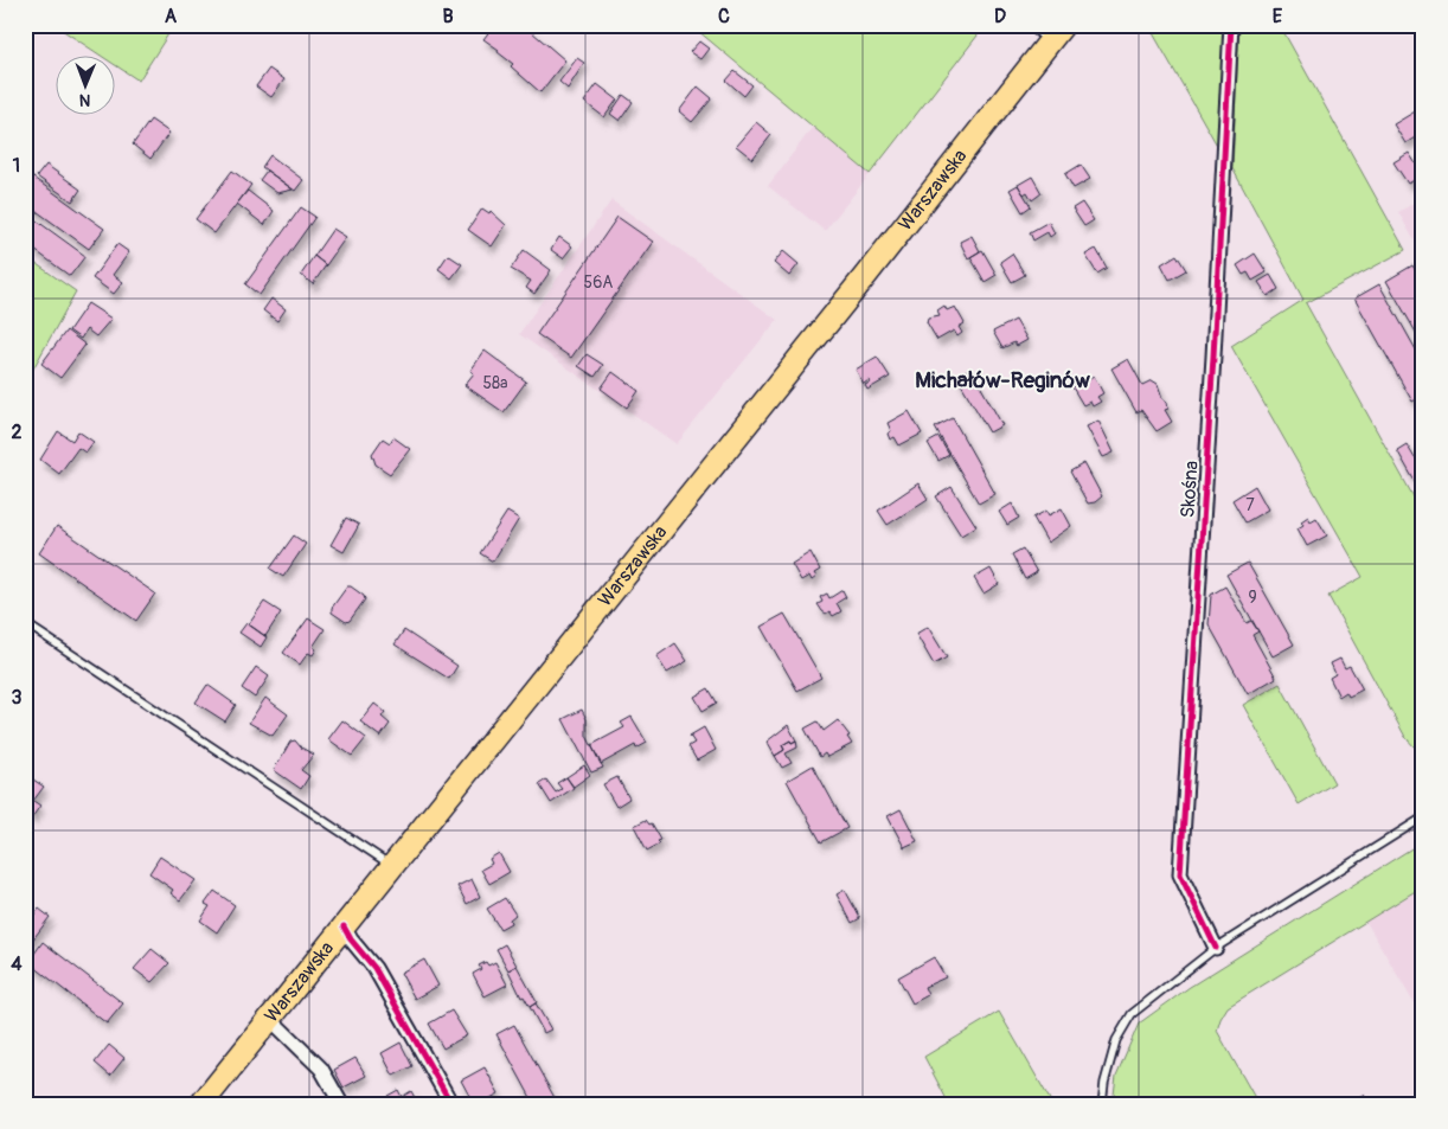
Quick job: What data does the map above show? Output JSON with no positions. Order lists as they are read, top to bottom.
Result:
{
  "streets": {
    "main road": ["Warszawska"],
    "street": ["Skośna"]
  },
  "districts": ["Michałów-Reginów"],
  "house_numbers": [
    "56A",
    "58a",
    "7",
    "9"
  ],
  "north": "bottom",
  "grid": {
    "columns": [
      "A",
      "B",
      "C",
      "D",
      "E"
    ],
    "rows": [
      "1",
      "2",
      "3",
      "4"
    ]
  }
}
